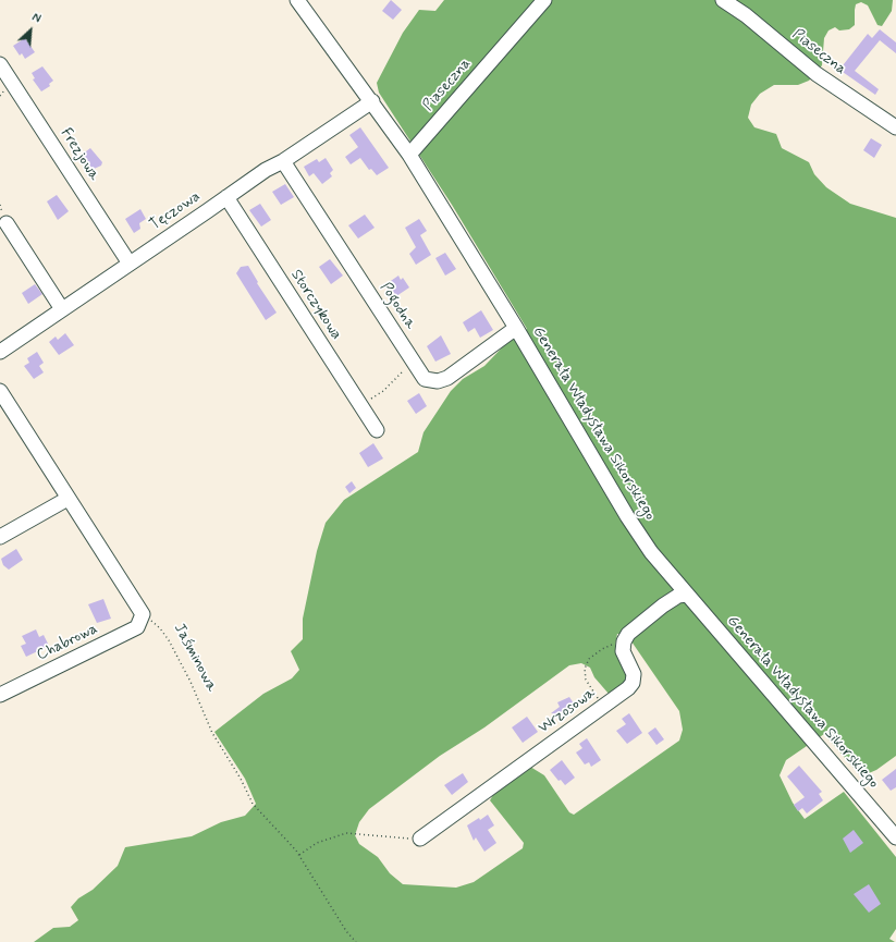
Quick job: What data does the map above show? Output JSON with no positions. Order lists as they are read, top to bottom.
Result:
{
  "streets": {
    "street": [
      "Piaseczna",
      "Frezjowa",
      "Tęczowa",
      "Storczykowa",
      "Pogodna",
      "Generała Władysława Sikorskiego",
      "Chabrowa",
      "Wrzosowa"
    ],
    "path": ["Jaśminowa"]
  },
  "crossings": [
    ["Piaseczna", "Generała Władysława Sikorskiego"],
    ["Frezjowa", "Tęczowa"],
    ["Tęczowa", "Storczykowa"],
    ["Tęczowa", "Pogodna"],
    ["Tęczowa", "Generała Władysława Sikorskiego"],
    ["Pogodna", "Generała Władysława Sikorskiego"],
    ["Chabrowa", "Jaśminowa"]
  ],
  "north": "top right"
}
